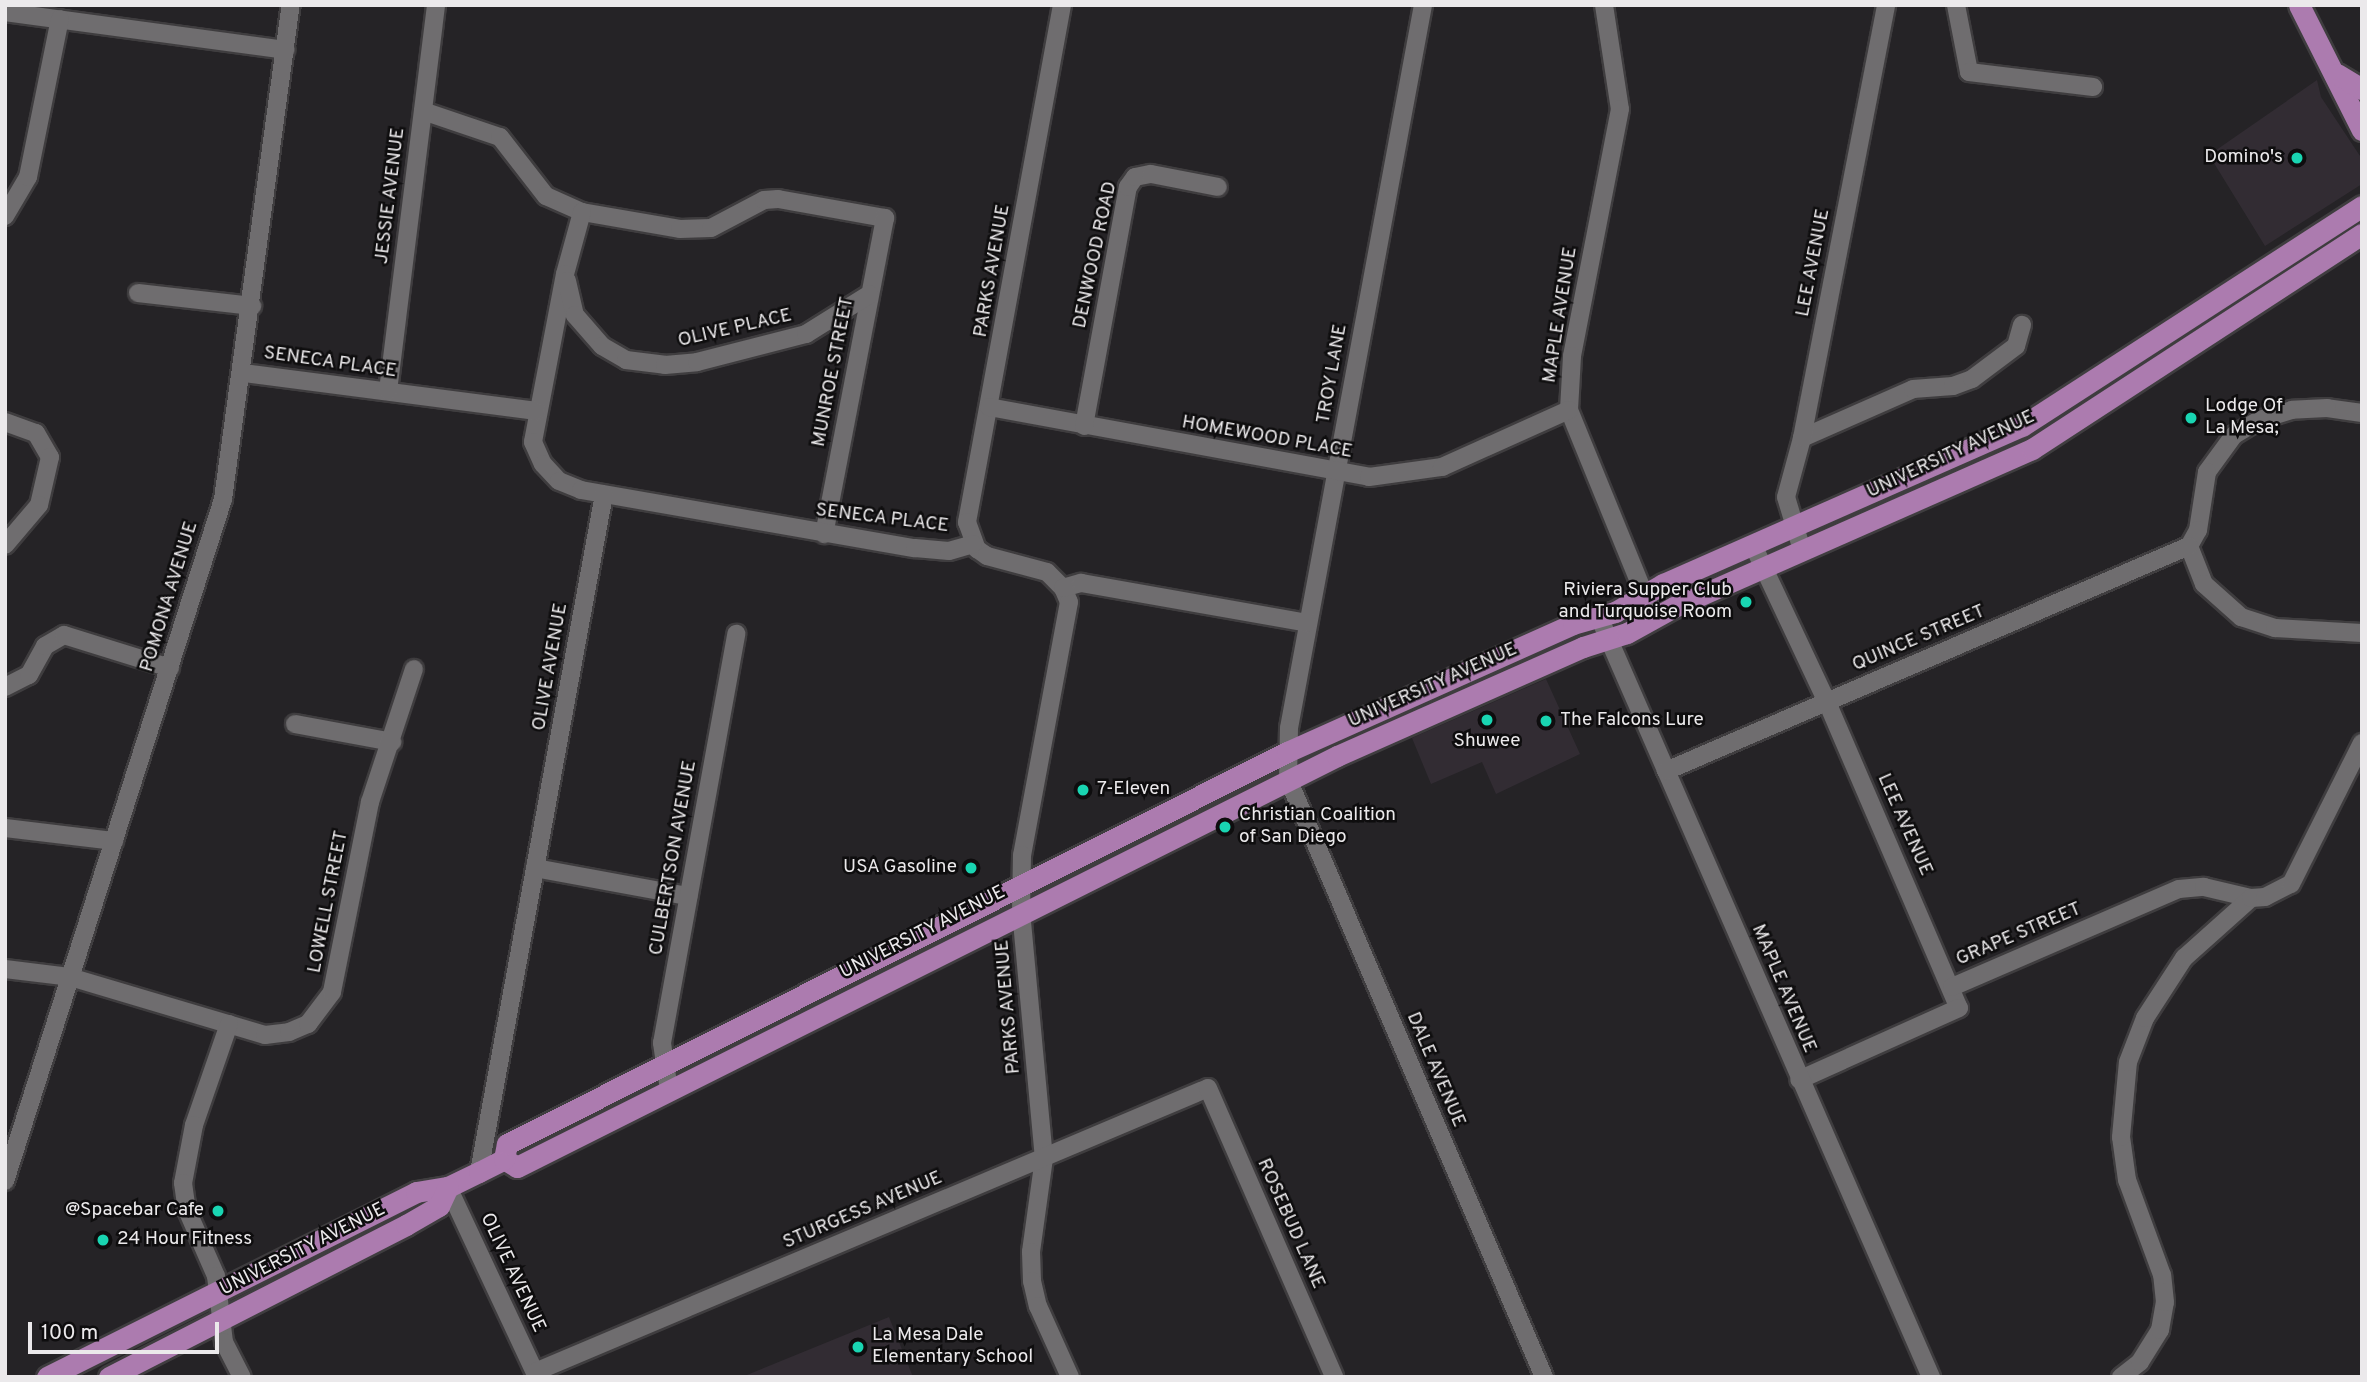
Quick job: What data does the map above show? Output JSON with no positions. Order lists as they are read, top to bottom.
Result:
{
  "streets": {
    "main road": ["UNIVERSITY AVENUE"],
    "street": [
      "JESSIE AVENUE",
      "DENWOOD ROAD",
      "LEE AVENUE",
      "PARKS AVENUE",
      "MAPLE AVENUE",
      "OLIVE PLACE",
      "SENECA PLACE",
      "MUNROE STREET",
      "TROY LANE",
      "HOMEWOOD PLACE",
      "POMONA AVENUE",
      "QUINCE STREET",
      "OLIVE AVENUE",
      "CULBERTSON AVENUE",
      "LOWELL STREET",
      "GRAPE STREET",
      "DALE AVENUE",
      "STURGESS AVENUE",
      "ROSEBUD LANE"
    ]
  },
  "crossings": [
    ["JESSIE AVENUE", "SENECA PLACE"],
    ["DENWOOD ROAD", "HOMEWOOD PLACE"],
    ["LEE AVENUE", "UNIVERSITY AVENUE"],
    ["LEE AVENUE", "QUINCE STREET"],
    ["LEE AVENUE", "GRAPE STREET"],
    ["PARKS AVENUE", "SENECA PLACE"],
    ["PARKS AVENUE", "HOMEWOOD PLACE"],
    ["PARKS AVENUE", "UNIVERSITY AVENUE"],
    ["PARKS AVENUE", "STURGESS AVENUE"],
    ["MAPLE AVENUE", "HOMEWOOD PLACE"],
    ["MAPLE AVENUE", "UNIVERSITY AVENUE"],
    ["MAPLE AVENUE", "QUINCE STREET"],
    ["MAPLE AVENUE", "GRAPE STREET"],
    ["OLIVE PLACE", "MUNROE STREET"],
    ["SENECA PLACE", "MUNROE STREET"],
    ["SENECA PLACE", "POMONA AVENUE"],
    ["SENECA PLACE", "OLIVE AVENUE"],
    ["TROY LANE", "HOMEWOOD PLACE"],
    ["TROY LANE", "UNIVERSITY AVENUE"],
    ["TROY LANE", "DALE AVENUE"],
    ["UNIVERSITY AVENUE", "OLIVE AVENUE"],
    ["UNIVERSITY AVENUE", "CULBERTSON AVENUE"],
    ["UNIVERSITY AVENUE", "DALE AVENUE"],
    ["POMONA AVENUE", "LOWELL STREET"],
    ["OLIVE AVENUE", "STURGESS AVENUE"],
    ["STURGESS AVENUE", "ROSEBUD LANE"]
  ],
  "places": [
    "Domino's",
    "Lodge Of La Mesa;",
    "Riviera Supper Club and Turquoise Room",
    "Shuwee",
    "The Falcons Lure",
    "7-Eleven",
    "Christian Coalition of San Diego",
    "USA Gasoline",
    "@Spacebar Cafe",
    "24 Hour Fitness",
    "La Mesa Dale Elementary School"
  ],
  "scale_bar": "100 m"
}
